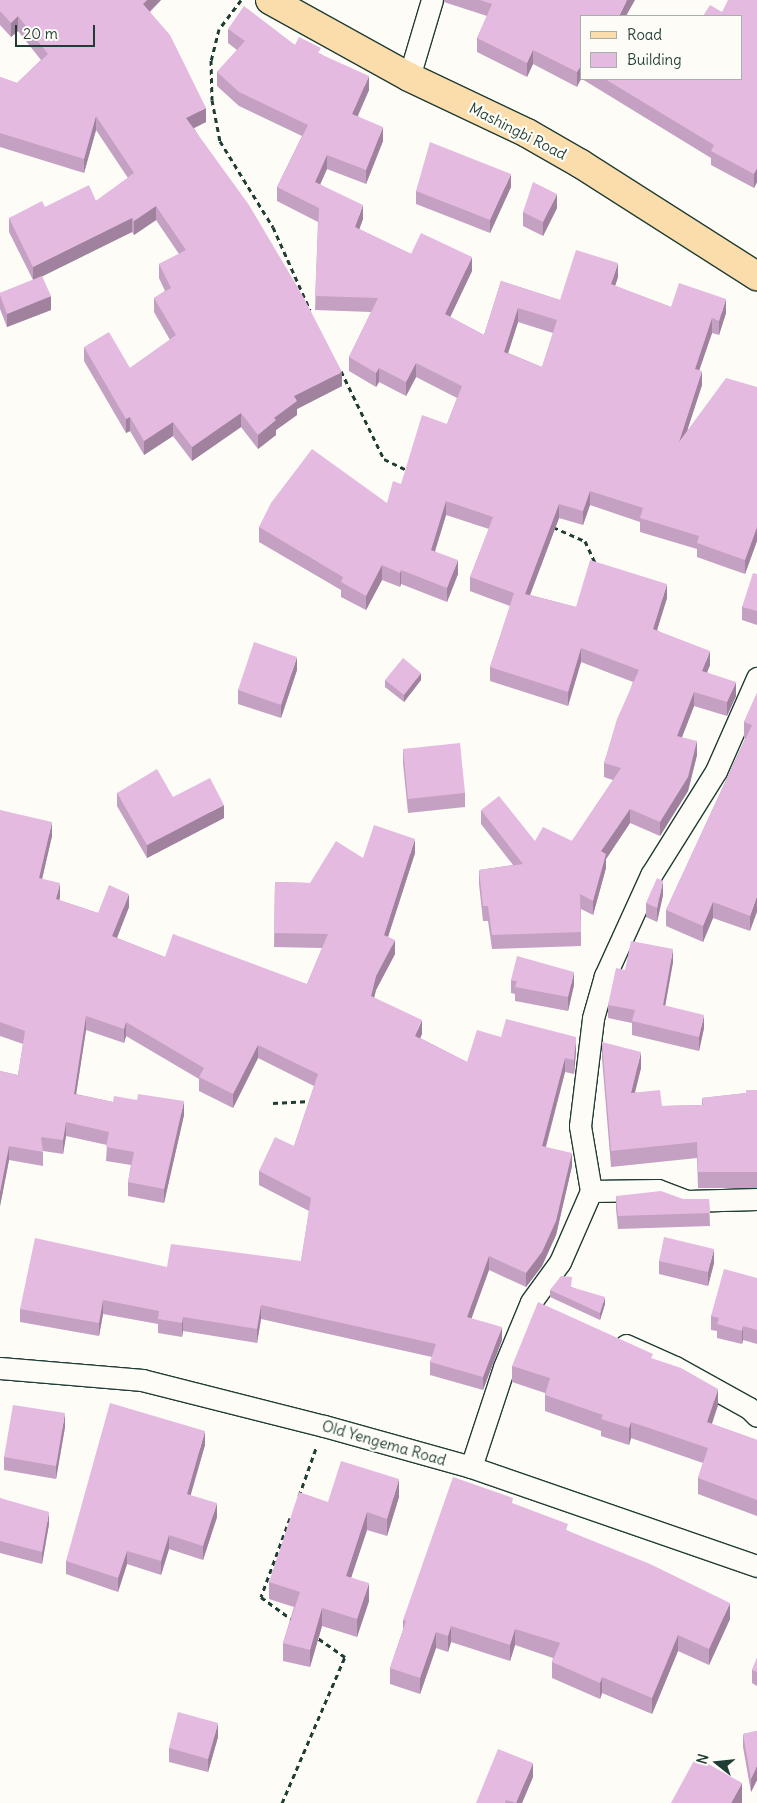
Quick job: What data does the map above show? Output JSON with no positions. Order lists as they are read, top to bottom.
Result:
{
  "streets": {
    "main road": ["Mashingbi Road"],
    "street": ["Old Yengema Road"]
  },
  "legend": ["Road", "Building"],
  "scale_bar": "20 m",
  "north": "left"
}
